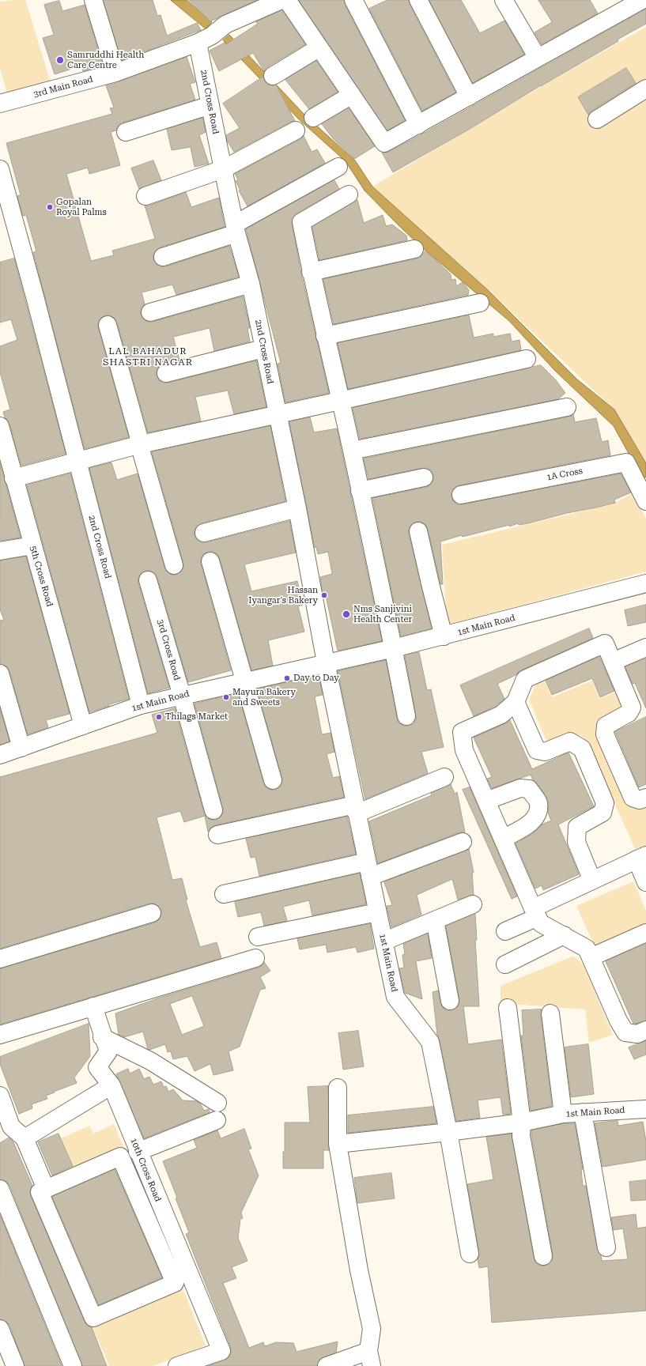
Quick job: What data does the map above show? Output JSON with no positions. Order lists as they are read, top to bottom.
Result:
{
  "streets": {
    "street": [
      "3rd Main Road",
      "2nd Cross Road",
      "1A Cross",
      "5th Cross Road",
      "1st Main Road",
      "3rd Cross Road",
      "10th Cross Road"
    ]
  },
  "crossings": [
    ["3rd Main Road", "2nd Cross Road"],
    ["2nd Cross Road", "1st Main Road"],
    ["5th Cross Road", "1st Main Road"],
    ["1st Main Road", "3rd Cross Road"]
  ],
  "districts": ["LAL BAHADUR SHASTRI NAGAR"],
  "places": [
    "Samruddhi Health Care Centre",
    "Gopalan Royal Palms",
    "Hassan Iyangar's Bakery",
    "Nms Sanjivini Health Center",
    "Day to Day",
    "Mayura Bakery and Sweets",
    "Thilags Market"
  ]
}
